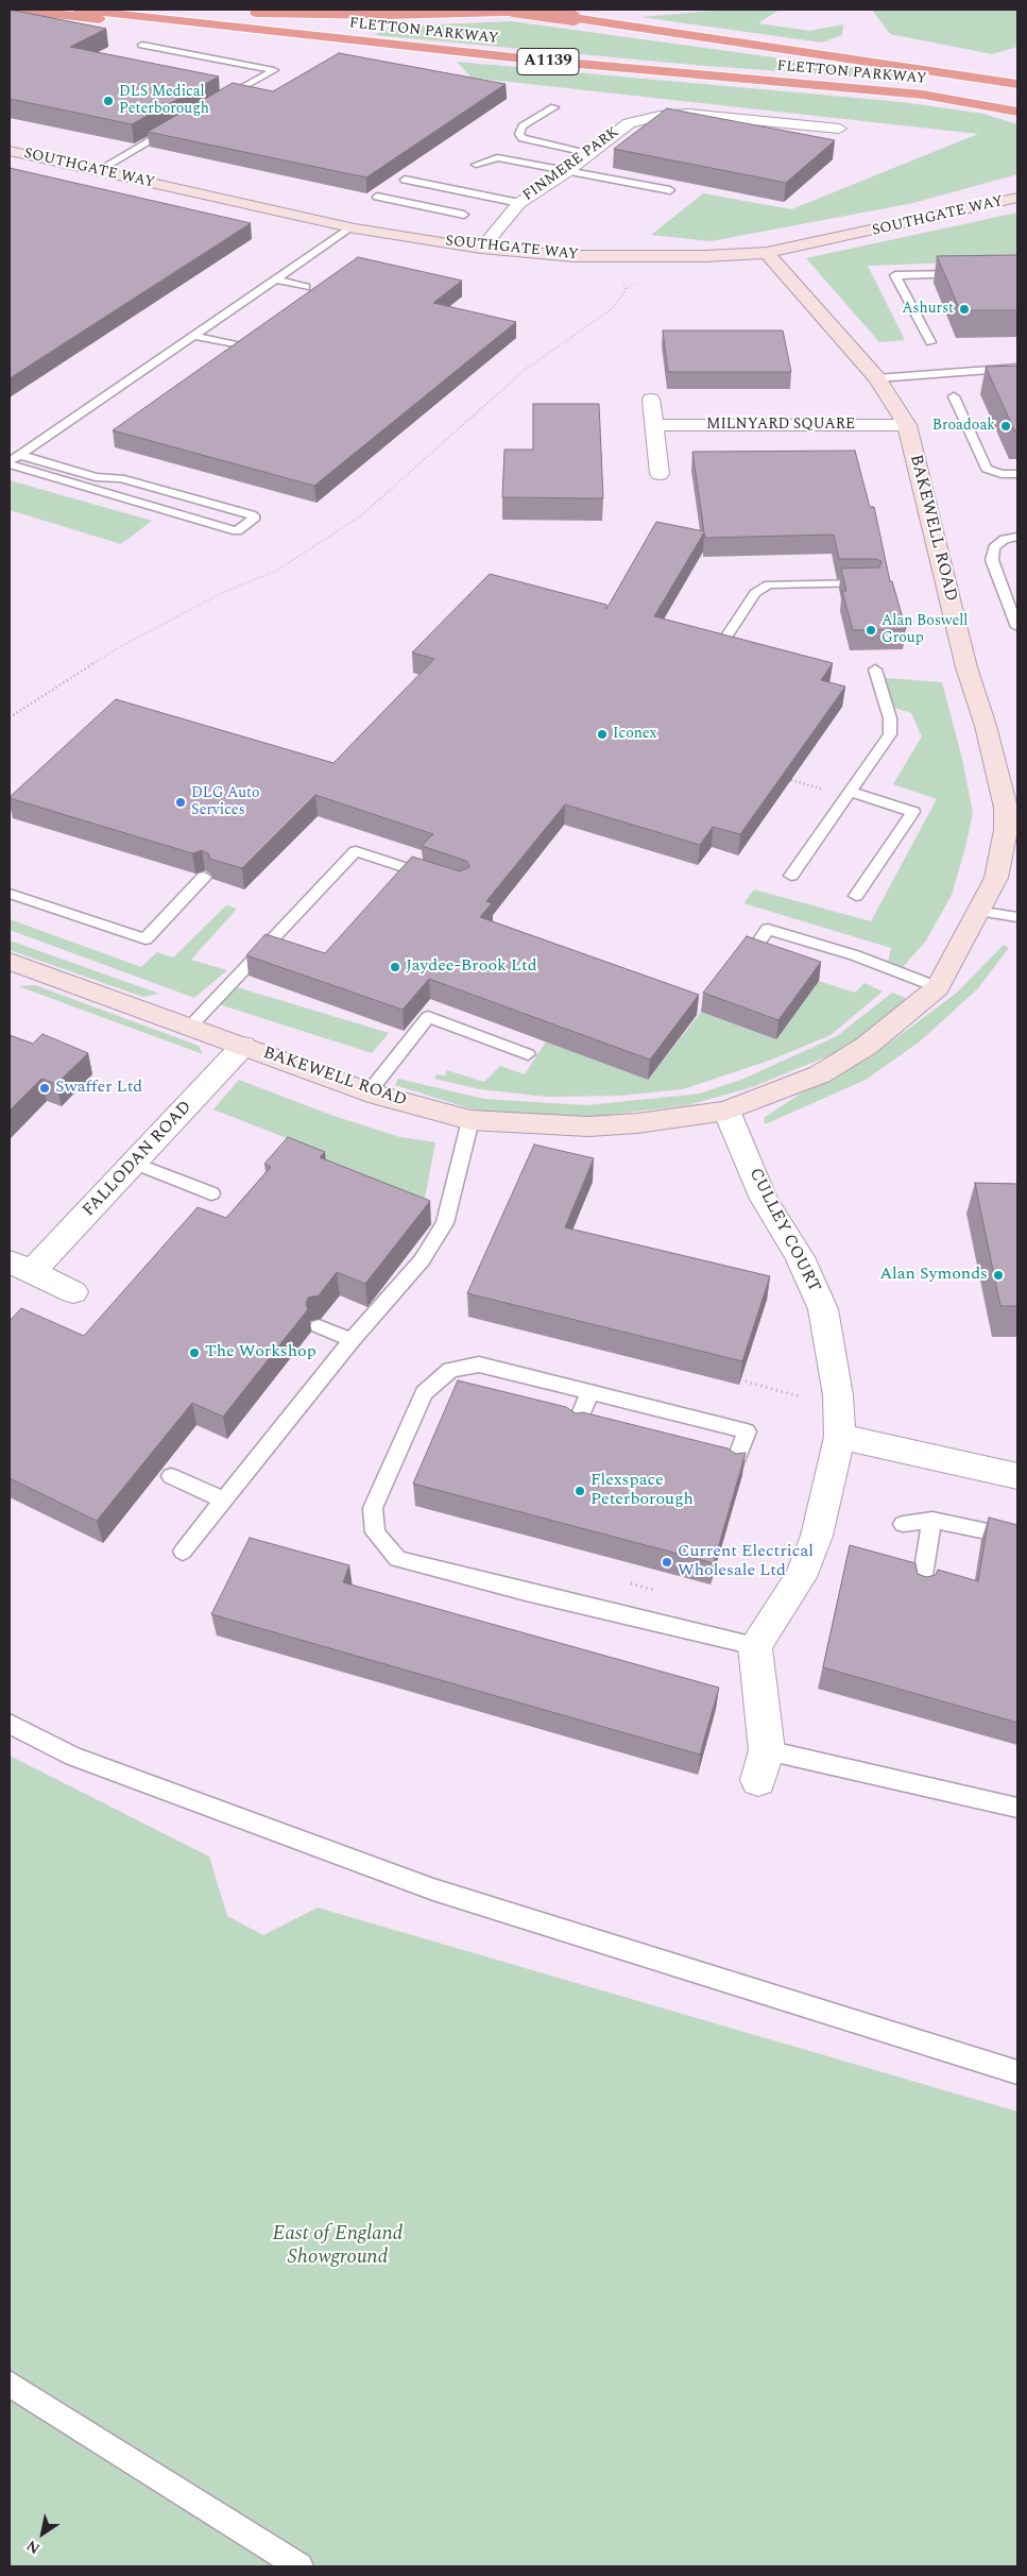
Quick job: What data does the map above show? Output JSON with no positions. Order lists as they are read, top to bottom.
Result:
{
  "streets": {
    "highway": ["FLETTON PARKWAY", "A1139"],
    "street": [
      "FINMERE PARK",
      "SOUTHGATE WAY",
      "MILNYARD SQUARE",
      "BAKEWELL ROAD",
      "FALLODAN ROAD",
      "CULLEY COURT"
    ]
  },
  "crossings": [
    ["FINMERE PARK", "SOUTHGATE WAY"],
    ["SOUTHGATE WAY", "BAKEWELL ROAD"],
    ["MILNYARD SQUARE", "BAKEWELL ROAD"],
    ["BAKEWELL ROAD", "FALLODAN ROAD"],
    ["BAKEWELL ROAD", "CULLEY COURT"]
  ],
  "parks": ["East of England Showground"],
  "places": [
    "DLS Medical Peterborough",
    "Ashurst",
    "Broadoak",
    "Alan Boswell Group",
    "Iconex",
    "DLG Auto Services",
    "Jaydee-Brook Ltd",
    "Swaffer Ltd",
    "Alan Symonds",
    "The Workshop",
    "Flexspace Peterborough",
    "Current Electrical Wholesale Ltd"
  ],
  "north": "bottom left"
}
